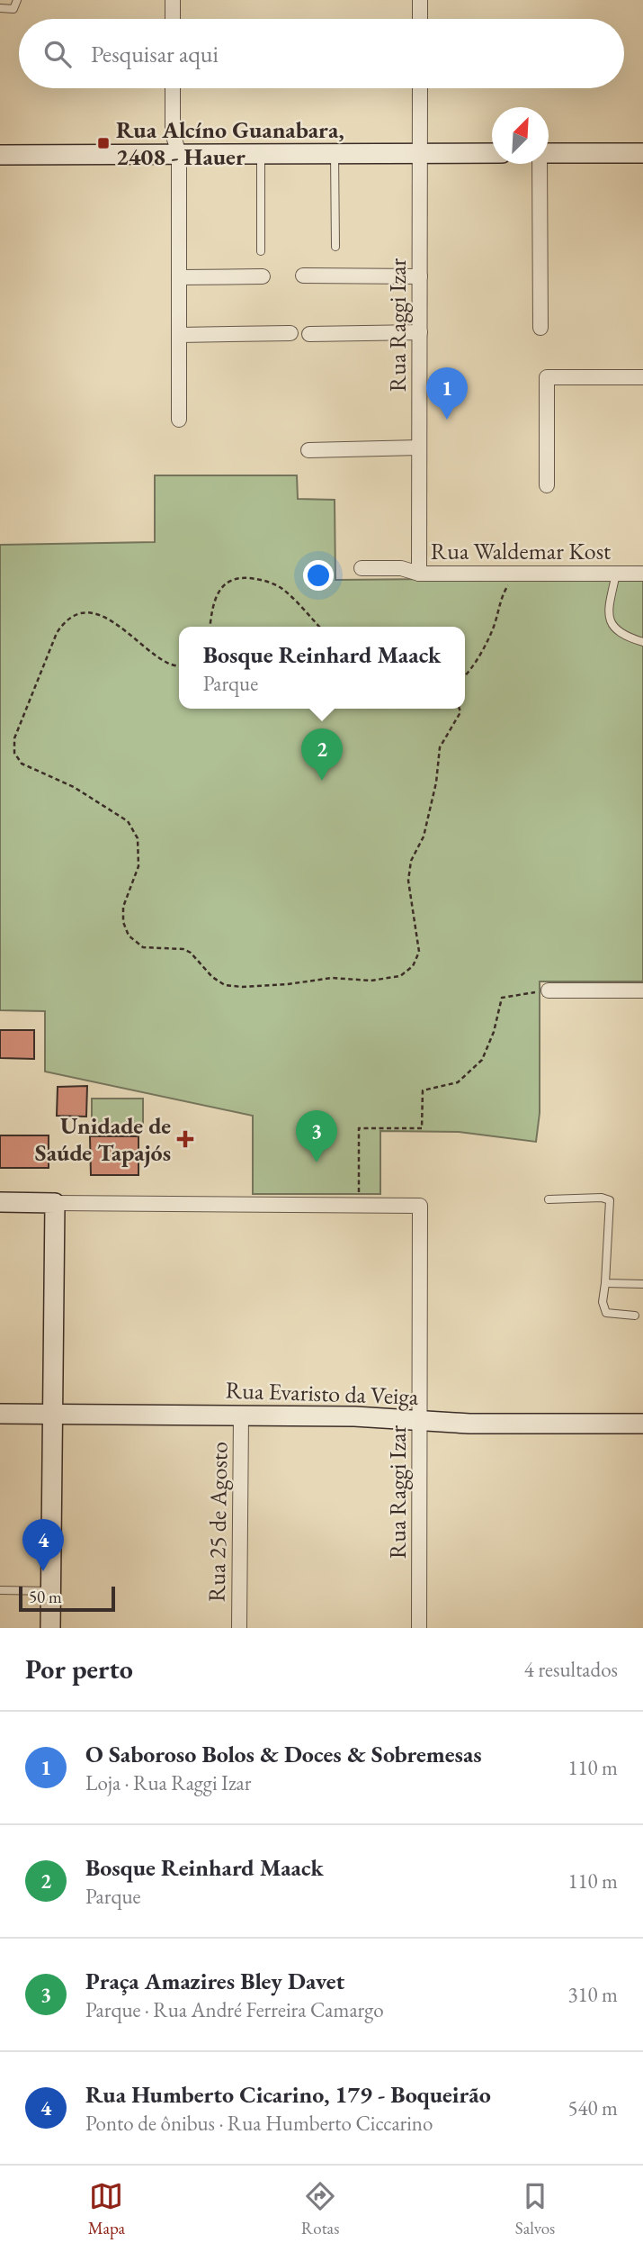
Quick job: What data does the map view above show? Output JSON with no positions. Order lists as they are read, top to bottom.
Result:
{
  "streets": {
    "street": [
      "Rua Raggi Izar",
      "Rua Waldemar Kost",
      "Rua Evaristo da Veiga",
      "Rua 25 de Agosto"
    ]
  },
  "crossings": [
    ["Rua Raggi Izar", "Rua Waldemar Kost"],
    ["Rua Raggi Izar", "Rua Evaristo da Veiga"],
    ["Rua Evaristo da Veiga", "Rua 25 de Agosto"]
  ],
  "places": {
    "transit": ["Rua Alcíno Guanabara, 2408 - Hauer"],
    "health": ["Unidade de Saúde Tapajós"]
  },
  "scale_bar": "50 m",
  "north": "top right",
  "page": {
    "search": "Pesquisar aqui",
    "pins": [
      "1",
      "2",
      "3",
      "4"
    ],
    "popup": ["Bosque Reinhard Maack", "Parque"],
    "scale": "50 m",
    "heading": ["Por perto", "4 resultados"],
    "list": [
      {
        "mark": "1",
        "name": "O Saboroso Bolos & Doces & Sobremesas",
        "note": "Loja · Rua Raggi Izar",
        "value": "110 m"
      },
      {
        "mark": "2",
        "name": "Bosque Reinhard Maack",
        "note": "Parque",
        "value": "110 m"
      },
      {
        "mark": "3",
        "name": "Praça Amazires Bley Davet",
        "note": "Parque · Rua André Ferreira Camargo",
        "value": "310 m"
      },
      {
        "mark": "4",
        "name": "Rua Humberto Cicarino, 179 - Boqueirão",
        "note": "Ponto de ônibus · Rua Humberto Ciccarino",
        "value": "540 m"
      }
    ],
    "nav": ["Mapa", "Rotas", "Salvos"]
  }
}
